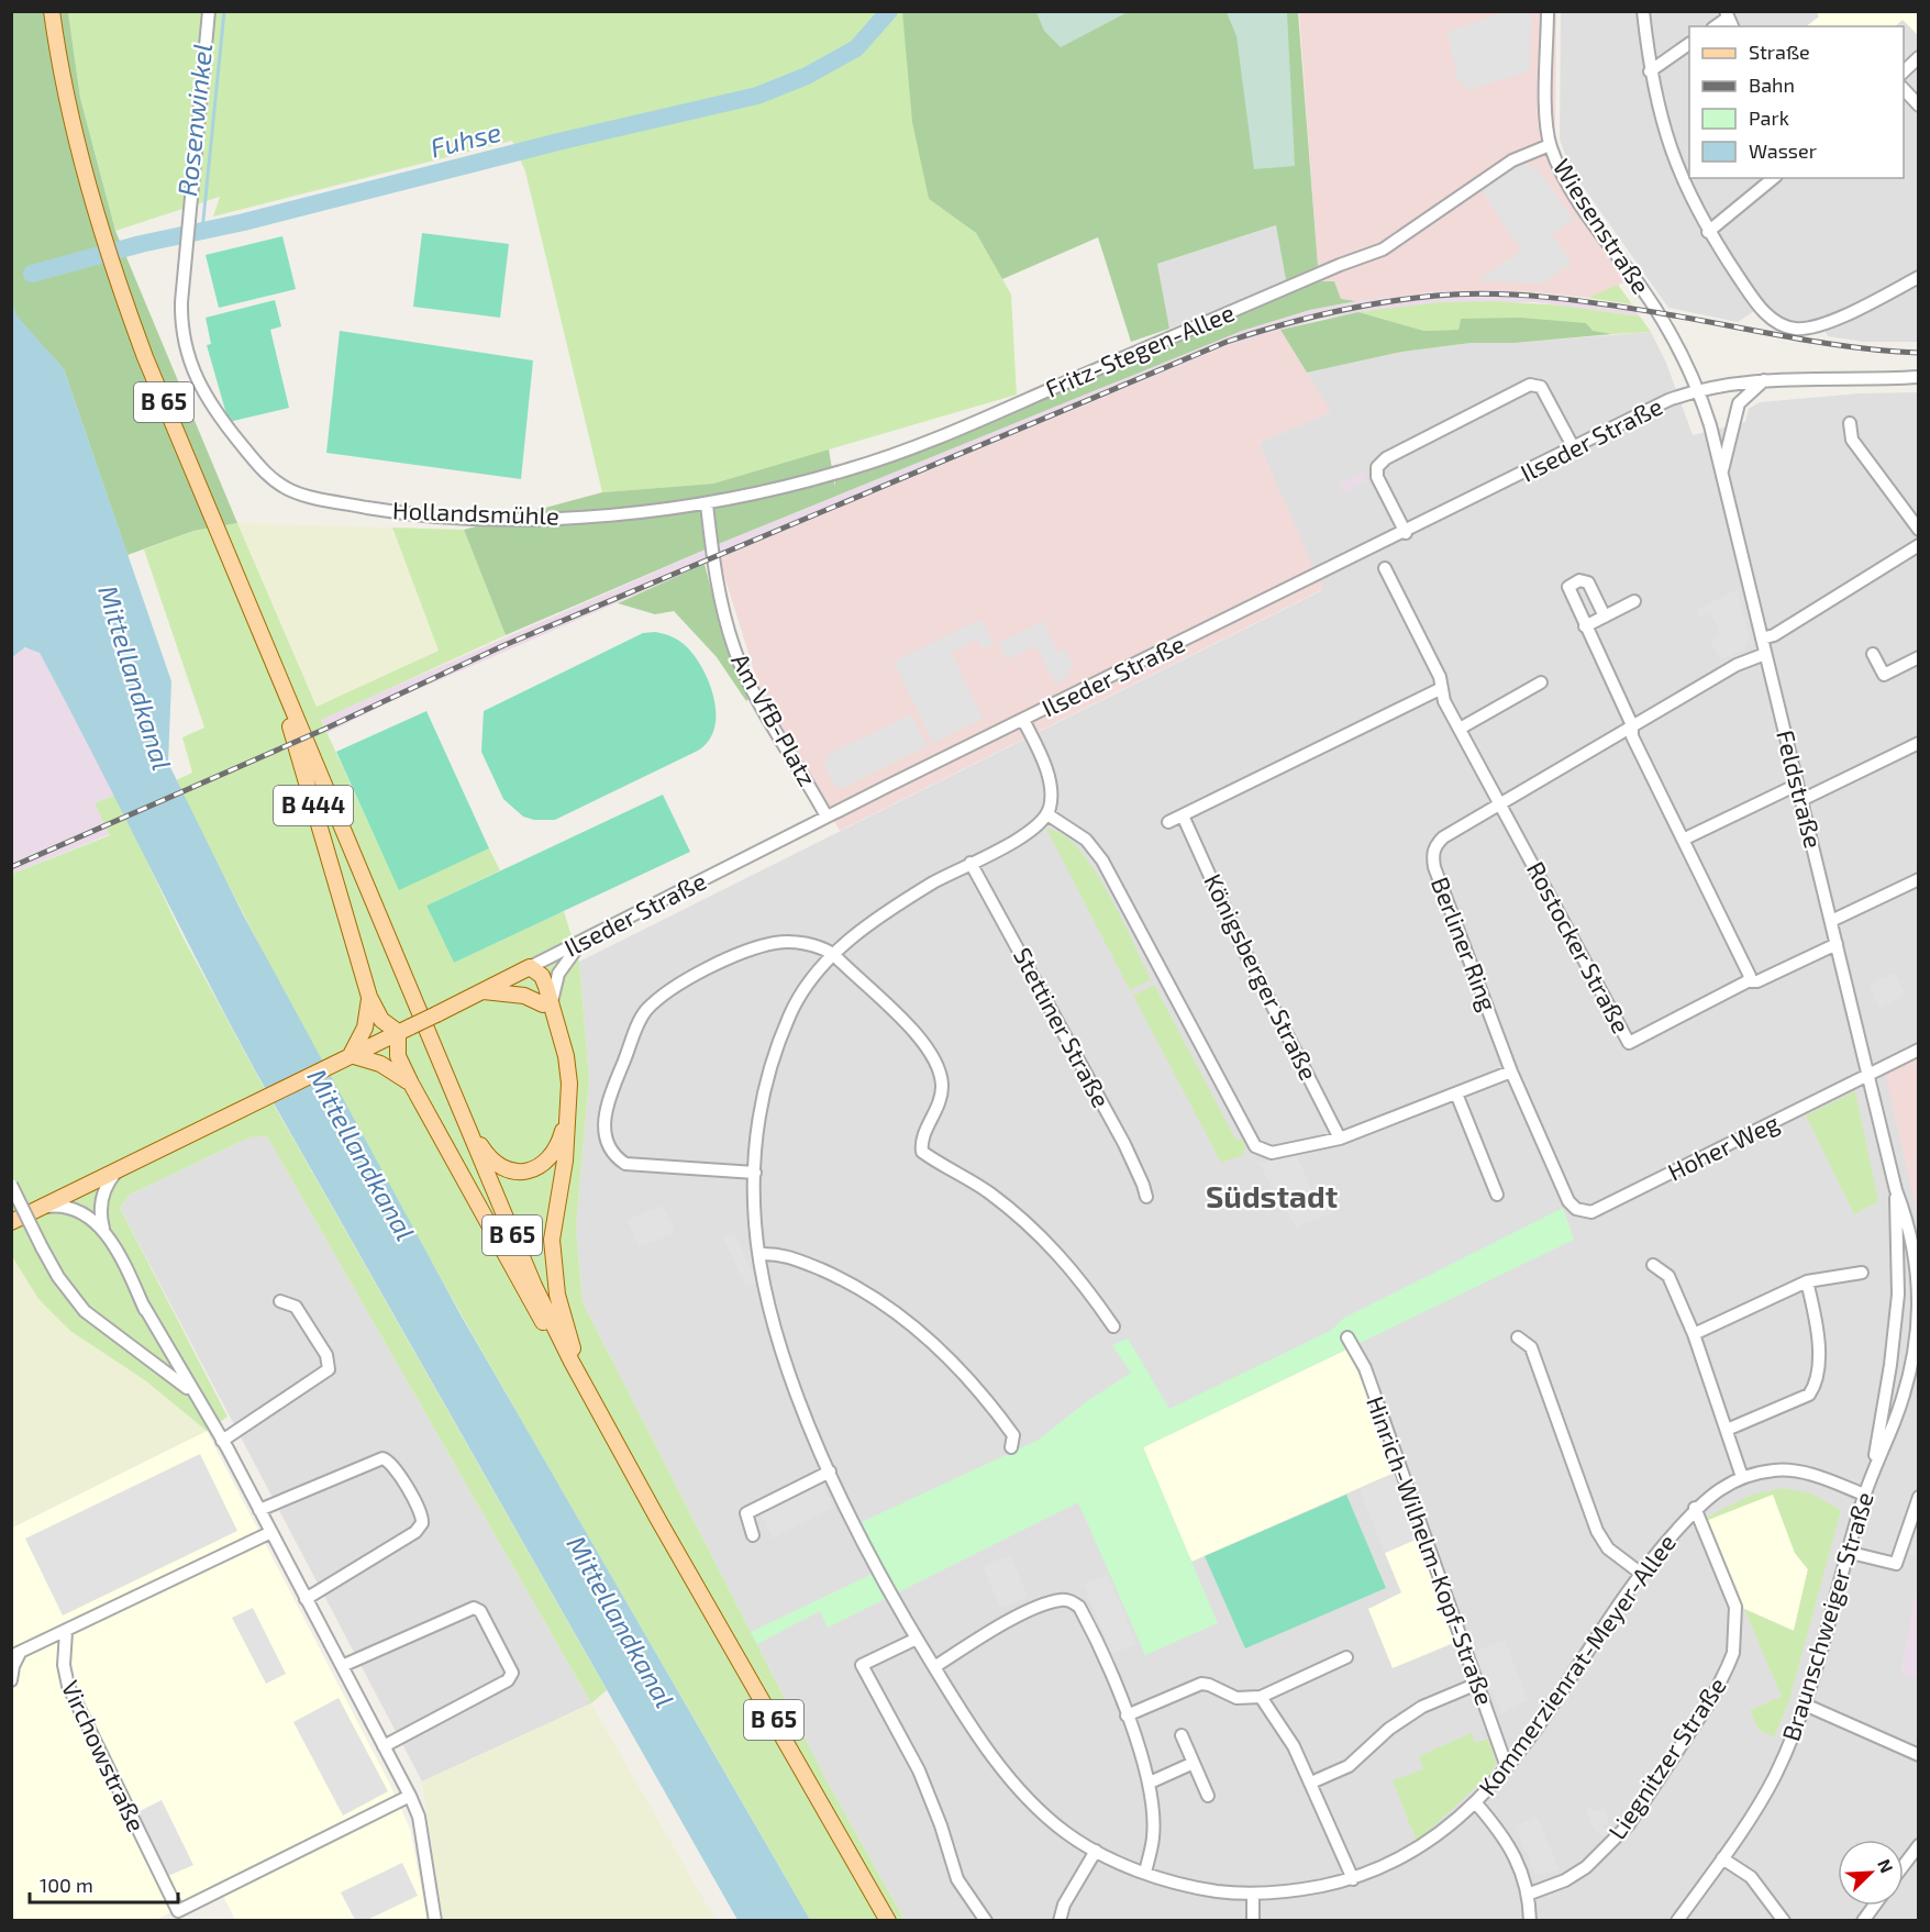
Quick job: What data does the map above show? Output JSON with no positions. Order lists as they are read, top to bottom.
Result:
{
  "streets": {
    "main road": ["B 65", "B 444"],
    "street": [
      "Wiesenstraße",
      "Fritz-Stegen-Allee",
      "Ilseder Straße",
      "Hollandsmühle",
      "Am VfB-Platz",
      "Feldstraße",
      "Berliner Ring",
      "Rostocker Straße",
      "Königsberger Straße",
      "Stettiner Straße",
      "Hoher Weg",
      "Hinrich-Wilhelm-Kopf-Straße",
      "Braunschweiger Straße",
      "Kommerzienrat-Meyer-Allee",
      "Virchowstraße",
      "Liegnitzer Straße"
    ]
  },
  "crossings": [
    ["Wiesenstraße", "Fritz-Stegen-Allee"],
    ["Wiesenstraße", "Ilseder Straße"],
    ["Wiesenstraße", "Feldstraße"],
    ["Fritz-Stegen-Allee", "Hollandsmühle"],
    ["Fritz-Stegen-Allee", "Am VfB-Platz"],
    ["B 65", "B 444"],
    ["Ilseder Straße", "Am VfB-Platz"],
    ["Ilseder Straße", "Feldstraße"],
    ["Hollandsmühle", "Am VfB-Platz"],
    ["Feldstraße", "Berliner Ring"],
    ["Feldstraße", "Rostocker Straße"],
    ["Feldstraße", "Hoher Weg"],
    ["Feldstraße", "Braunschweiger Straße"],
    ["Berliner Ring", "Rostocker Straße"],
    ["Berliner Ring", "Hoher Weg"],
    ["Stettiner Straße", "Kommerzienrat-Meyer-Allee"],
    ["Hinrich-Wilhelm-Kopf-Straße", "Kommerzienrat-Meyer-Allee"],
    ["Braunschweiger Straße", "Kommerzienrat-Meyer-Allee"],
    ["Kommerzienrat-Meyer-Allee", "Liegnitzer Straße"]
  ],
  "districts": ["Südstadt"],
  "water": ["Rosenwinkel", "Fuhse", "Mittellandkanal"],
  "legend": [
    "Straße",
    "Bahn",
    "Park",
    "Wasser"
  ],
  "scale_bar": "100 m",
  "north": "top right"
}
